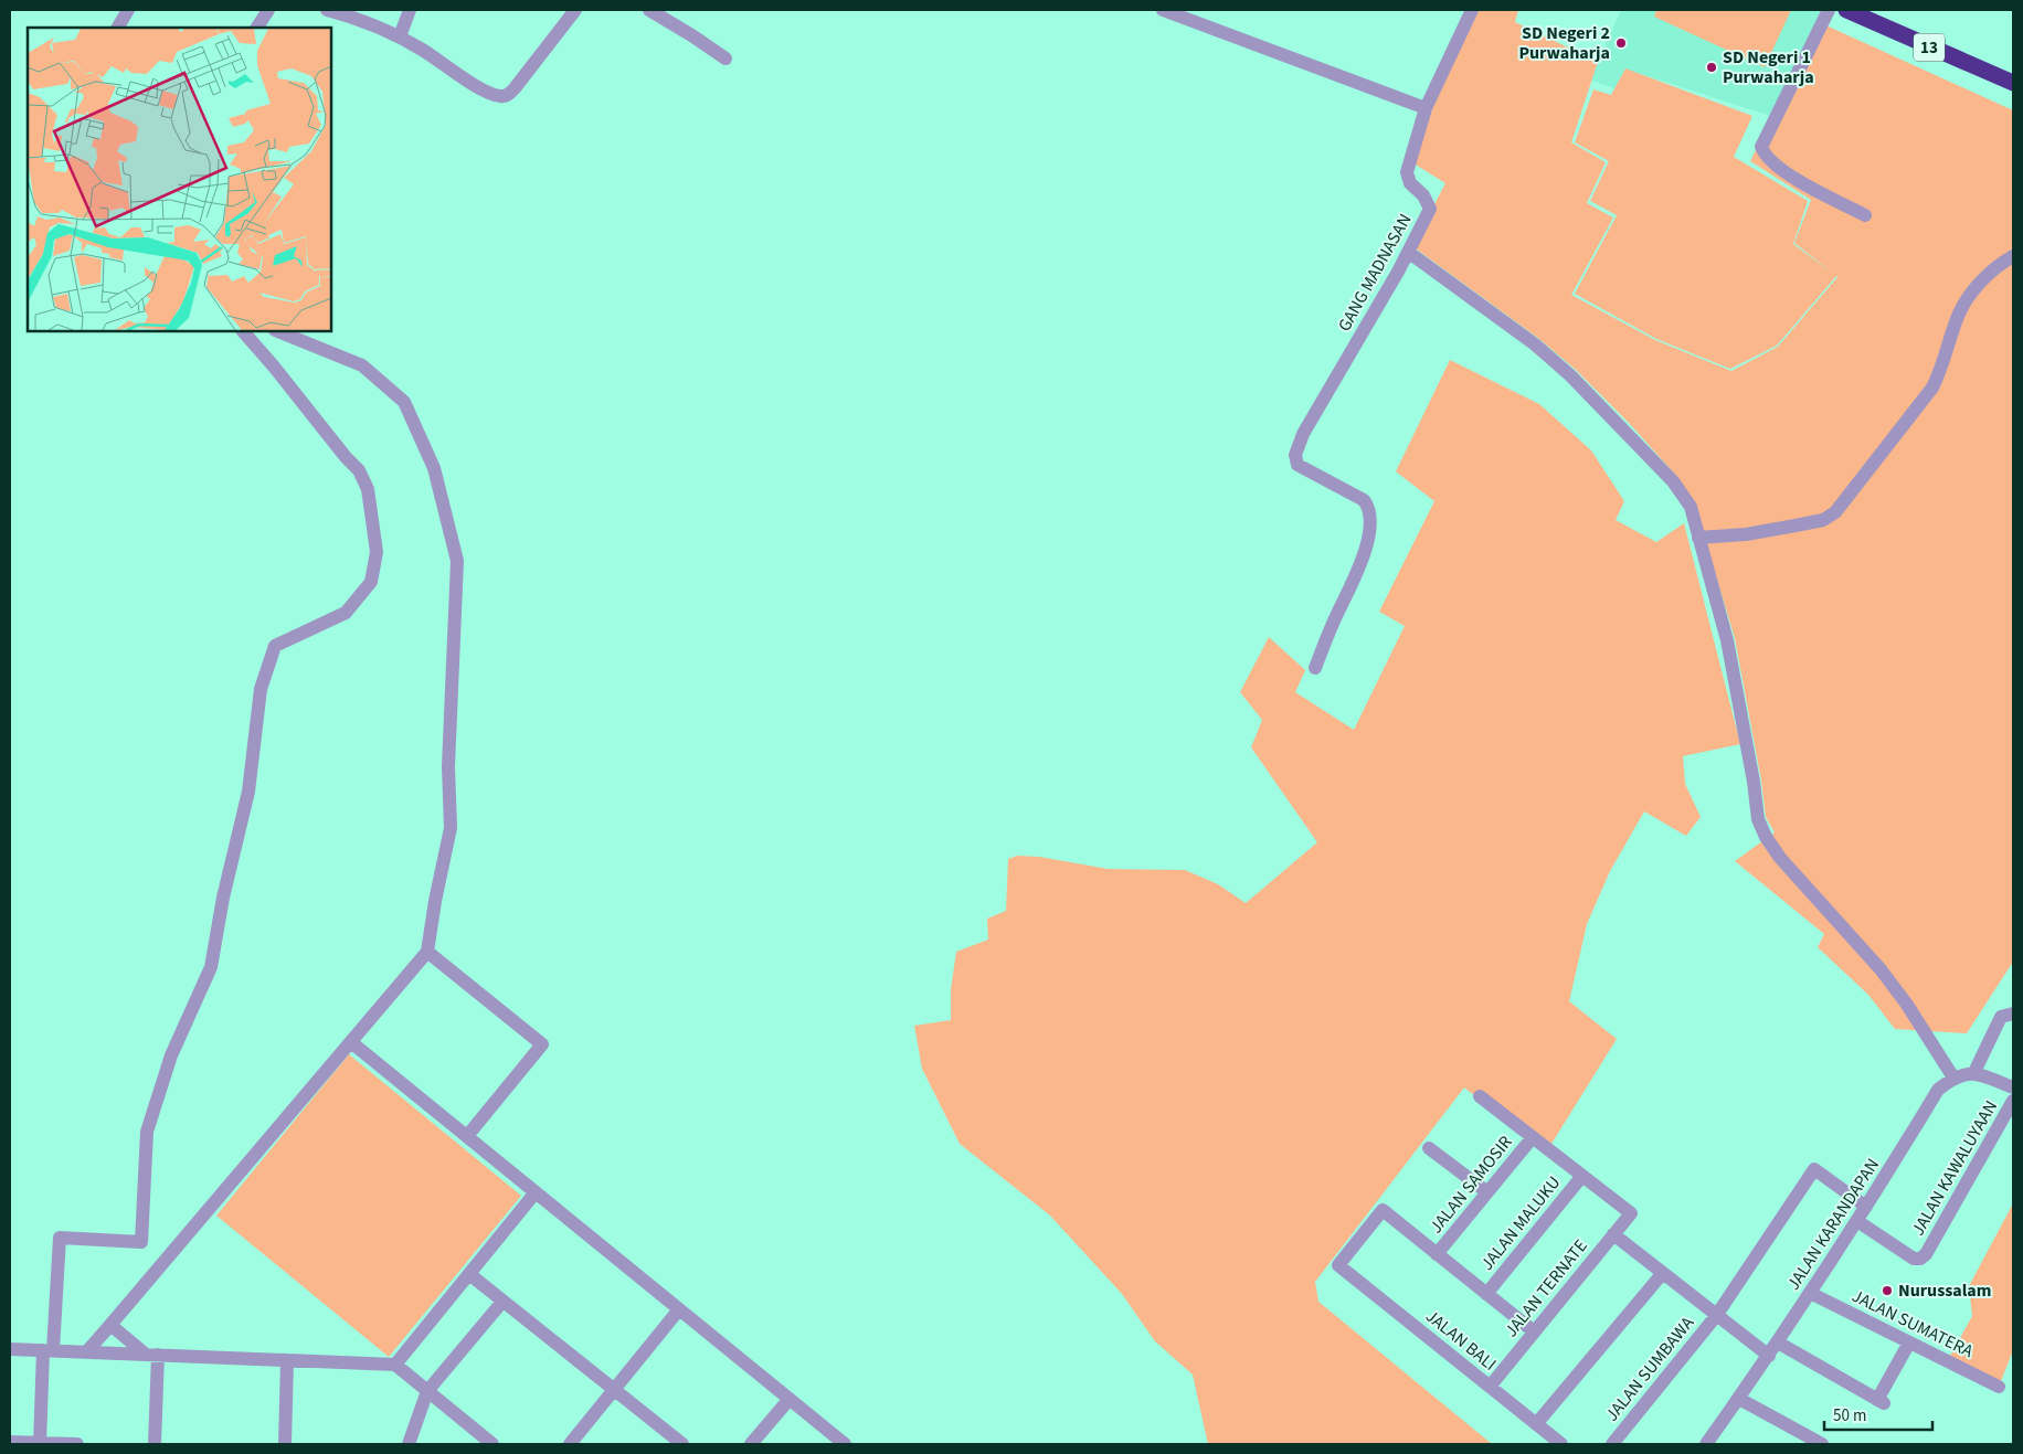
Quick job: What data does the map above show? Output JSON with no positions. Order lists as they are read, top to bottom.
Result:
{
  "streets": {
    "highway": ["13"],
    "street": [
      "GANG MADNASAN",
      "JALAN KAWALUYAAN",
      "JALAN SAMOSIR",
      "JALAN MALUKU",
      "JALAN KARANDAPAN",
      "JALAN TERNATE",
      "JALAN SUMATERA",
      "JALAN BALI",
      "JALAN SUMBAWA"
    ]
  },
  "crossings": [
    ["JALAN KAWALUYAAN", "JALAN KARANDAPAN"],
    ["JALAN SAMOSIR", "JALAN BALI"],
    ["JALAN MALUKU", "JALAN TERNATE"],
    ["JALAN KARANDAPAN", "JALAN SUMATERA"],
    ["JALAN KARANDAPAN", "JALAN SUMBAWA"],
    ["JALAN TERNATE", "JALAN BALI"]
  ],
  "places": ["SD Negeri 2 Purwaharja", "SD Negeri 1 Purwaharja", "Nurussalam"],
  "scale_bar": "50 m"
}
